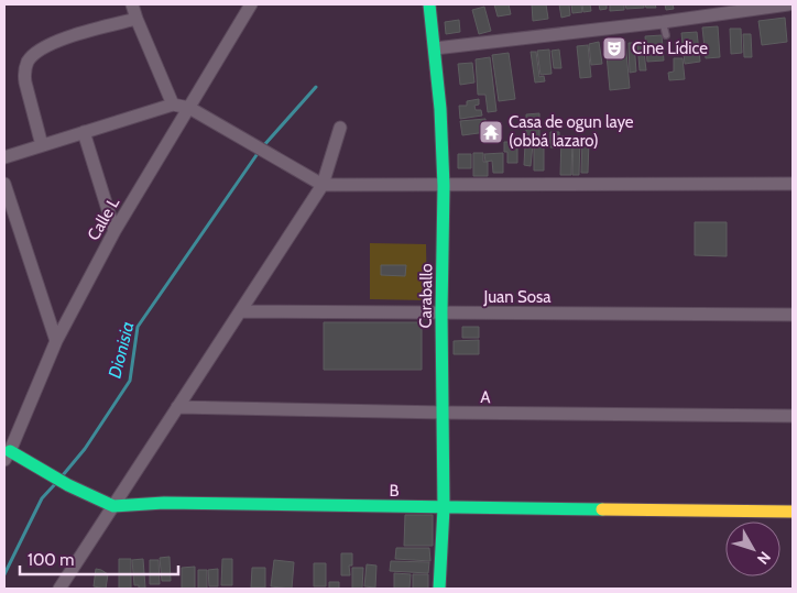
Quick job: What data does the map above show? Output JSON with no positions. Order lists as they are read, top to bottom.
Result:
{
  "streets": {
    "street": [
      "Calle L",
      "Caraballo",
      "Juan Sosa",
      "A",
      "B"
    ]
  },
  "crossings": [
    ["Calle L", "B"],
    ["Caraballo", "Juan Sosa"],
    ["Caraballo", "A"],
    ["Caraballo", "B"]
  ],
  "water": ["Dionisia"],
  "places": {
    "theatre": ["Cine Lídice"],
    "temple": ["Casa de ogun laye (obbá lazaro)"]
  },
  "scale_bar": "100 m",
  "north": "bottom right"
}
